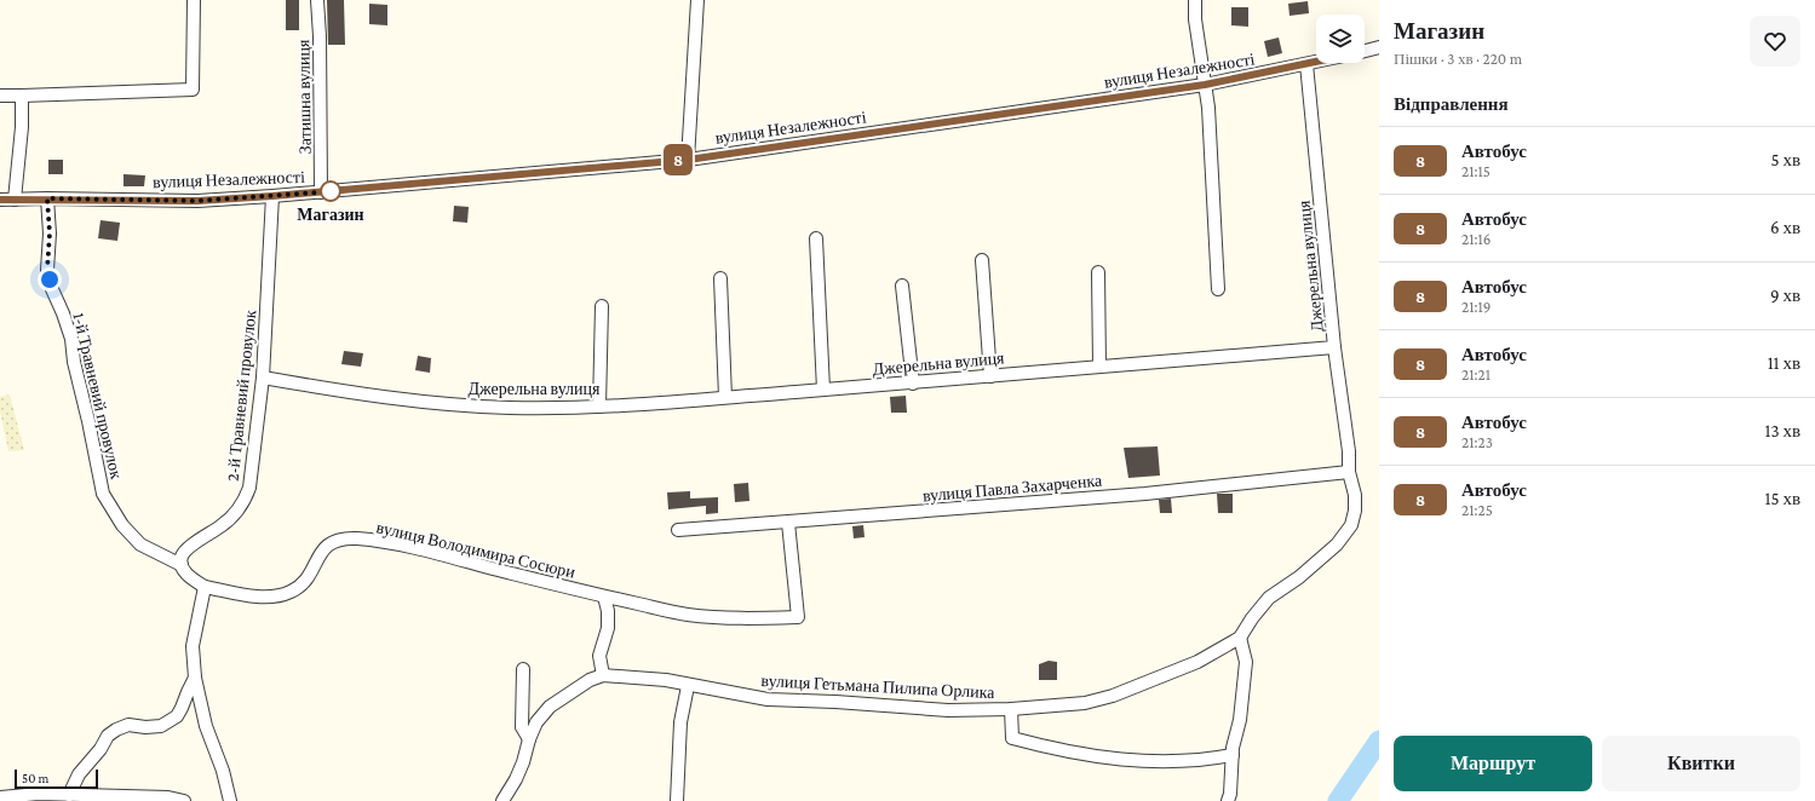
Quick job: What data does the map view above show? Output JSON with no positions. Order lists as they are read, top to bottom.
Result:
{
  "streets": {
    "street": [
      "вулиця Незалежності",
      "Затишна вулиця",
      "Джерельна вулиця",
      "1-й Травневий провулок",
      "2-й Травневий провулок",
      "вулиця Павла Захарченка",
      "вулиця Володимира Сосюри",
      "вулиця Гетьмана Пилипа Орлика"
    ]
  },
  "crossings": [
    ["вулиця Незалежності", "Затишна вулиця"],
    ["вулиця Незалежності", "Джерельна вулиця"],
    ["вулиця Незалежності", "1-й Травневий провулок"],
    ["вулиця Незалежності", "2-й Травневий провулок"],
    ["Джерельна вулиця", "2-й Травневий провулок"],
    ["Джерельна вулиця", "вулиця Гетьмана Пилипа Орлика"],
    ["1-й Травневий провулок", "2-й Травневий провулок"],
    ["вулиця Павла Захарченка", "вулиця Володимира Сосюри"],
    ["вулиця Павла Захарченка", "вулиця Гетьмана Пилипа Орлика"]
  ],
  "places": ["Магазин"],
  "lines": ["bus line 8"],
  "scale_bar": "50 m",
  "page": {
    "on_map": "8",
    "heading": [
      ["Магазин", "Пішки · 3 хв · 220 m"],
      "Відправлення"
    ],
    "list": [
      {
        "mark": "8",
        "name": "Автобус",
        "note": "21:15",
        "value": "5 хв"
      },
      {
        "mark": "8",
        "name": "Автобус",
        "note": "21:16",
        "value": "6 хв"
      },
      {
        "mark": "8",
        "name": "Автобус",
        "note": "21:19",
        "value": "9 хв"
      },
      {
        "mark": "8",
        "name": "Автобус",
        "note": "21:21",
        "value": "11 хв"
      },
      {
        "mark": "8",
        "name": "Автобус",
        "note": "21:23",
        "value": "13 хв"
      },
      {
        "mark": "8",
        "name": "Автобус",
        "note": "21:25",
        "value": "15 хв"
      }
    ],
    "buttons": ["Маршрут", "Квитки"],
    "scale": "50 m"
  }
}
